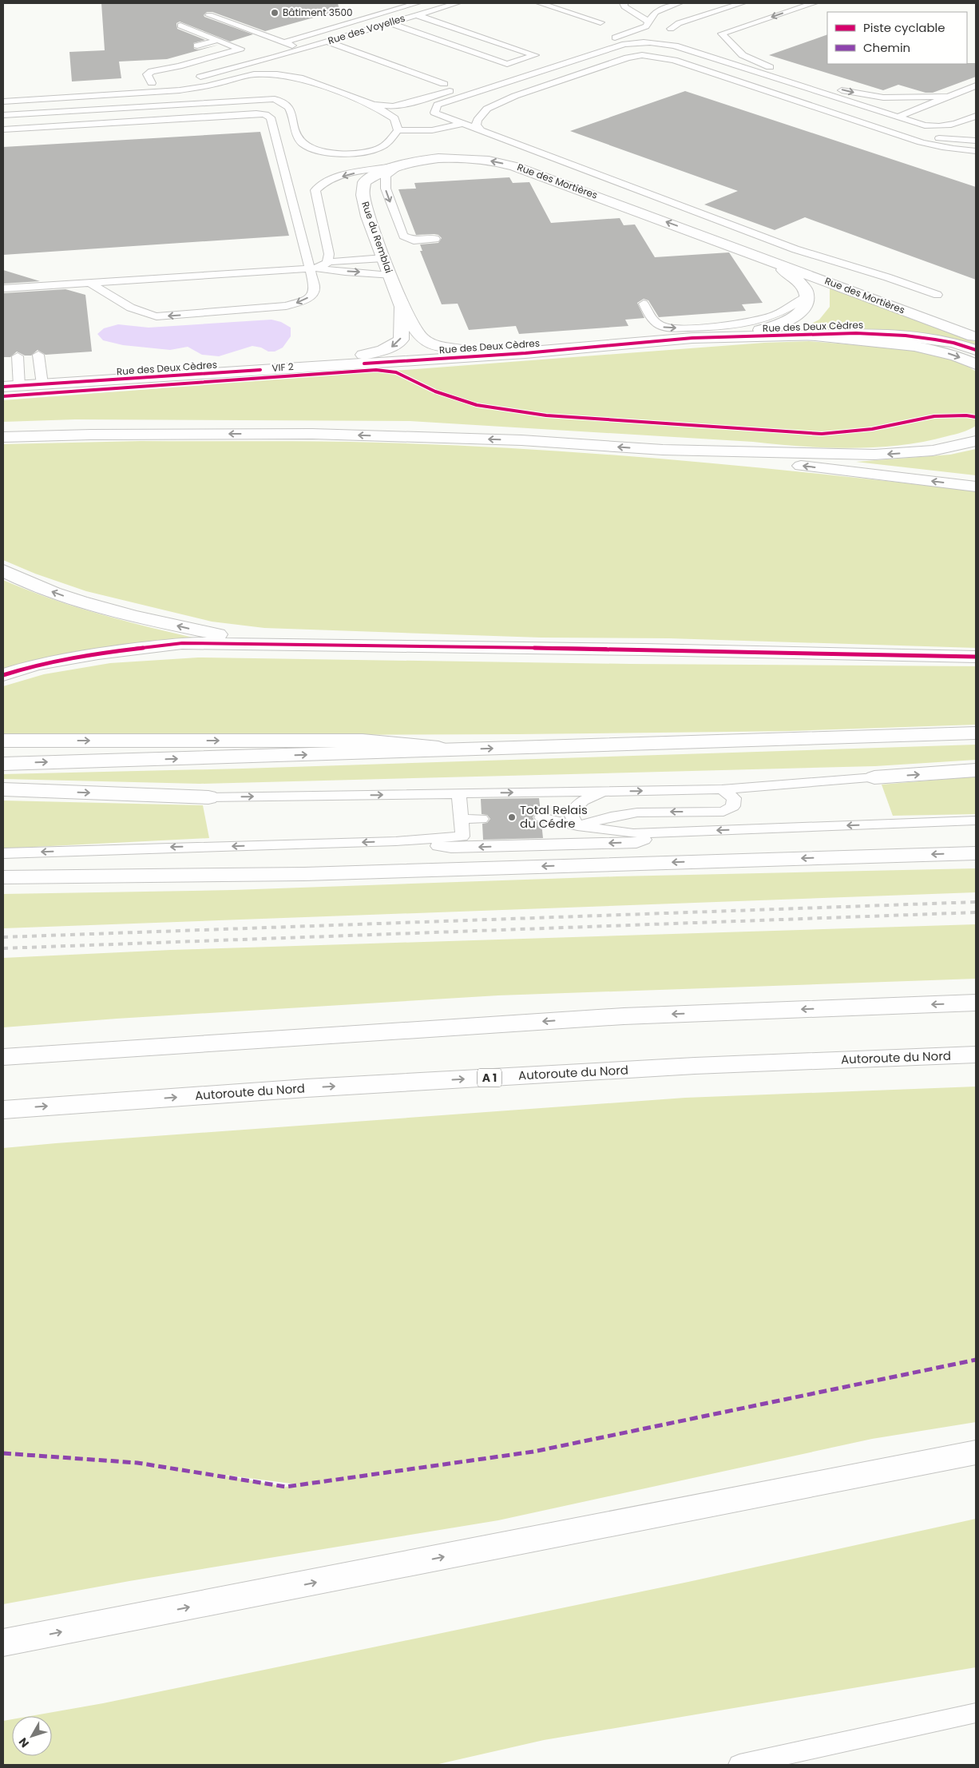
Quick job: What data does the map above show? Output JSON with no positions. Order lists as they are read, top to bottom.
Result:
{
  "streets": {
    "main road": [
      "Rue des Mortières",
      "Rue du Remblai",
      "Rue des Deux Cèdres",
      "Autoroute du Nord",
      "A 1"
    ],
    "lane": ["Rue des Voyelles"],
    "cycle path": ["VIF 2"]
  },
  "crossings": [
    ["Rue des Mortières", "Rue du Remblai"],
    ["Rue du Remblai", "Rue des Deux Cèdres"]
  ],
  "one_way": ["Rue des Mortières"],
  "places": ["Bâtiment 3500", "Total Relais du Cédre"],
  "legend": ["Piste cyclable", "Chemin"],
  "north": "bottom left"
}
